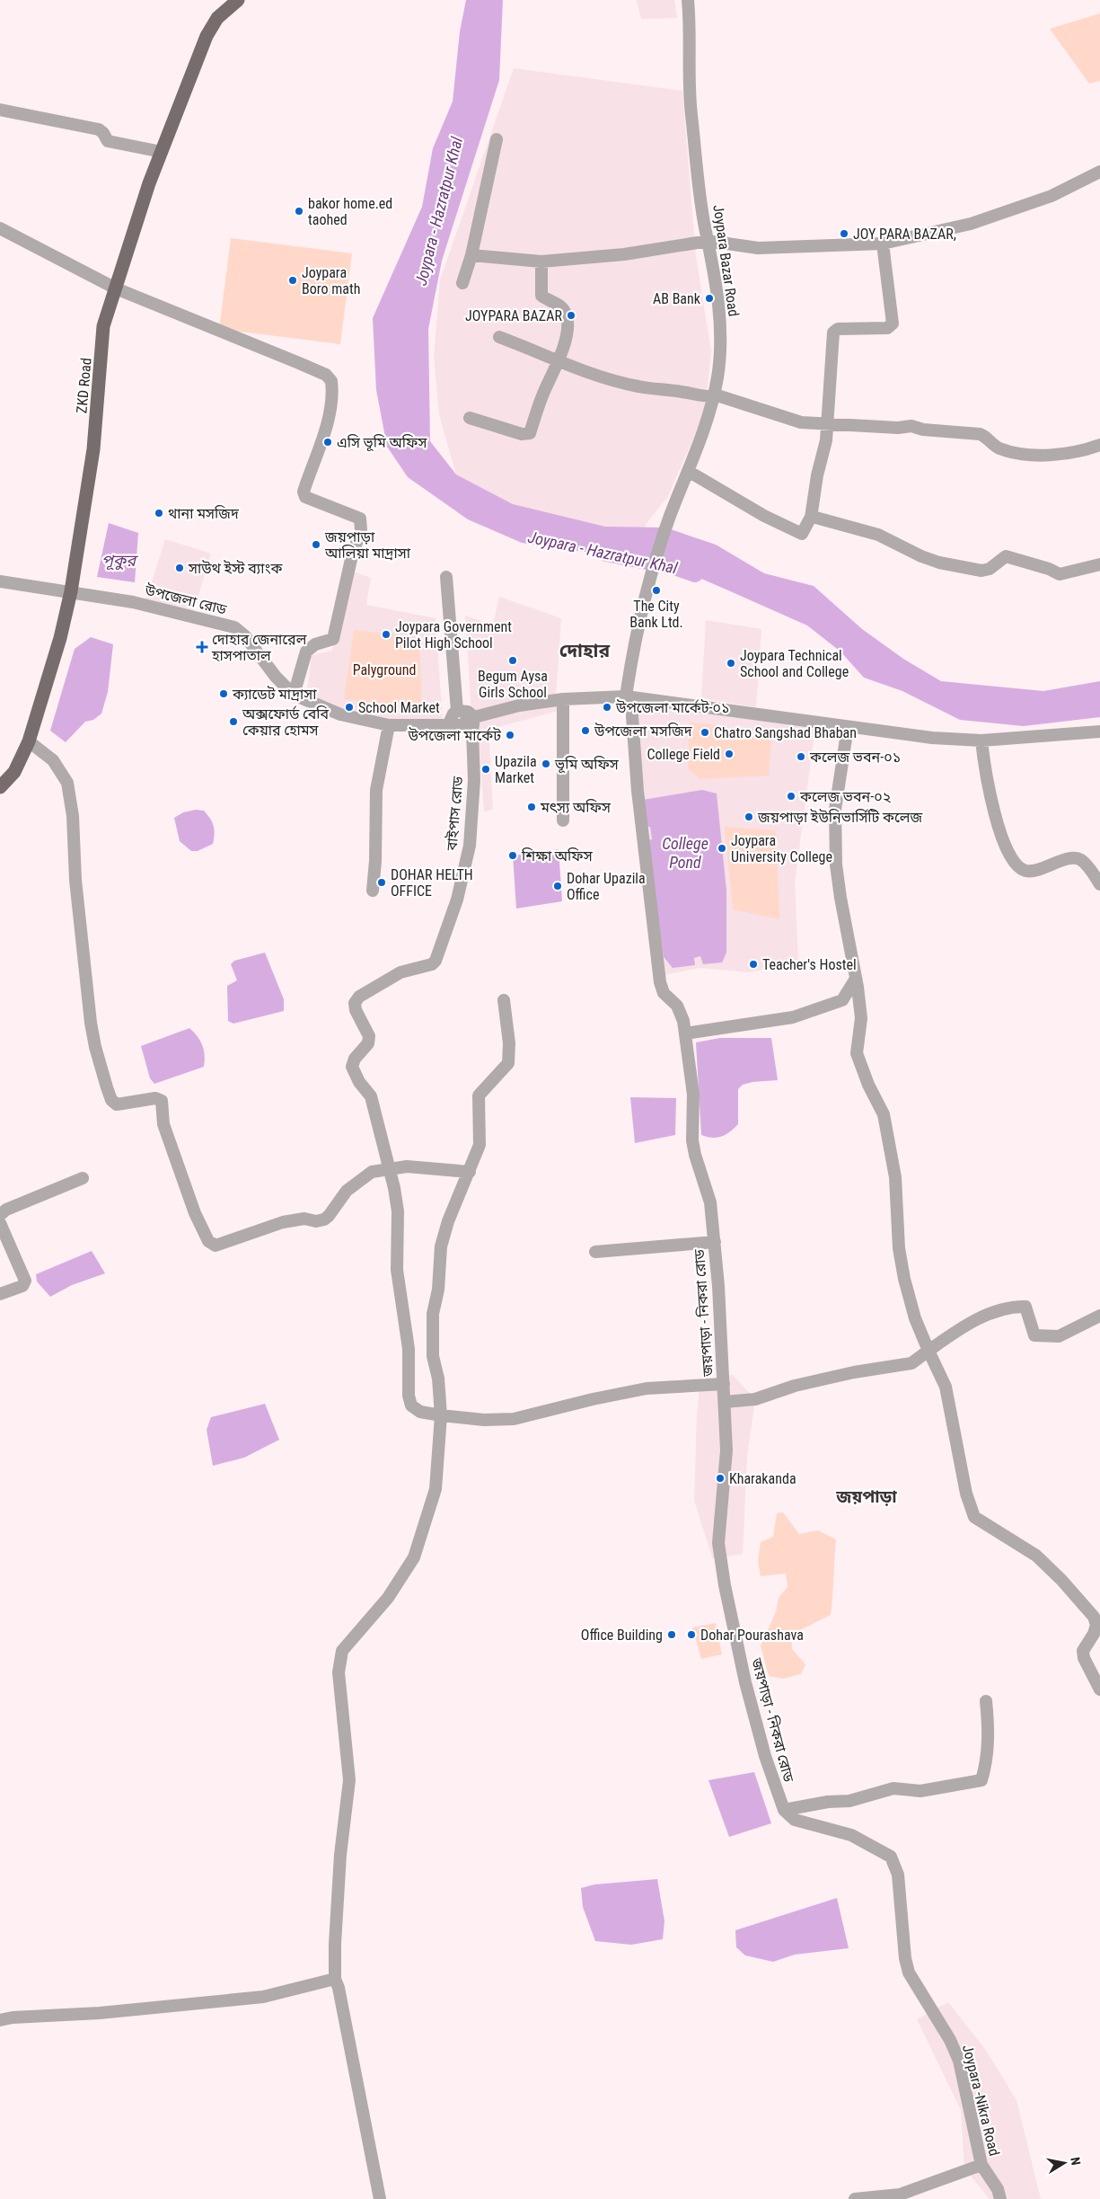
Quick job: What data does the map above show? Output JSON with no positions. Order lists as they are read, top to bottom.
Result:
{
  "streets": {
    "main road": ["ZKD Road"],
    "street": [
      "Joypara Bazar Road",
      "উপজেলা রোড",
      "বাইপাস রোড",
      "জয়পাড়া - নিকরা রোড",
      "Joypara -Nikra Road"
    ]
  },
  "crossings": [
    ["Joypara Bazar Road", "উপজেলা রোড"],
    ["Joypara Bazar Road", "জয়পাড়া - নিকরা রোড"],
    ["ZKD Road", "উপজেলা রোড"],
    ["উপজেলা রোড", "বাইপাস রোড"],
    ["উপজেলা রোড", "জয়পাড়া - নিকরা রোড"],
    ["জয়পাড়া - নিকরা রোড", "Joypara -Nikra Road"]
  ],
  "districts": ["দোহার", "জয়পাড়া"],
  "water": ["Joypara - Hazratpur Khal", "পূকুর", "College Pond"],
  "parks": ["Palyground"],
  "places": {
    "other": [
      "bakor home.ed taohed",
      "JOY PARA BAZAR,",
      "Joypara Boro math",
      "AB Bank",
      "JOYPARA BAZAR",
      "এসি ভূমি অফিস",
      "থানা মসজিদ",
      "জয়পাড়া আলিয়া মাদ্রাসা",
      "সাউথ ইস্ট ব্যাংক",
      "The City Bank Ltd.",
      "Joypara Government Pilot High School",
      "Begum Aysa Girls School",
      "Joypara Technical School and College",
      "ক্যাডেট মাদ্রাসা",
      "School Market",
      "উপজেলা মার্কেট-০১",
      "অক্সফোর্ড বেবি কেয়ার হোমস",
      "উপজেলা মসজিদ",
      "Chatro Sangshad Bhaban",
      "উপজেলা মার্কেট",
      "College Field",
      "কলেজ ভবন-০১",
      "ভূমি অফিস",
      "Upazila Market",
      "কলেজ ভবন-০২",
      "মৎস্য অফিস",
      "জয়পাড়া ইউনিভার্সিটি কলেজ",
      "Joypara University College",
      "শিক্ষা অফিস",
      "DOHAR HELTH OFFICE",
      "Dohar Upazila Office",
      "Teacher's Hostel",
      "Kharakanda",
      "Office Building",
      "Dohar Pourashava"
    ],
    "health": ["দোহার জেনারেল হাসপাতাল"]
  },
  "north": "right"
}
